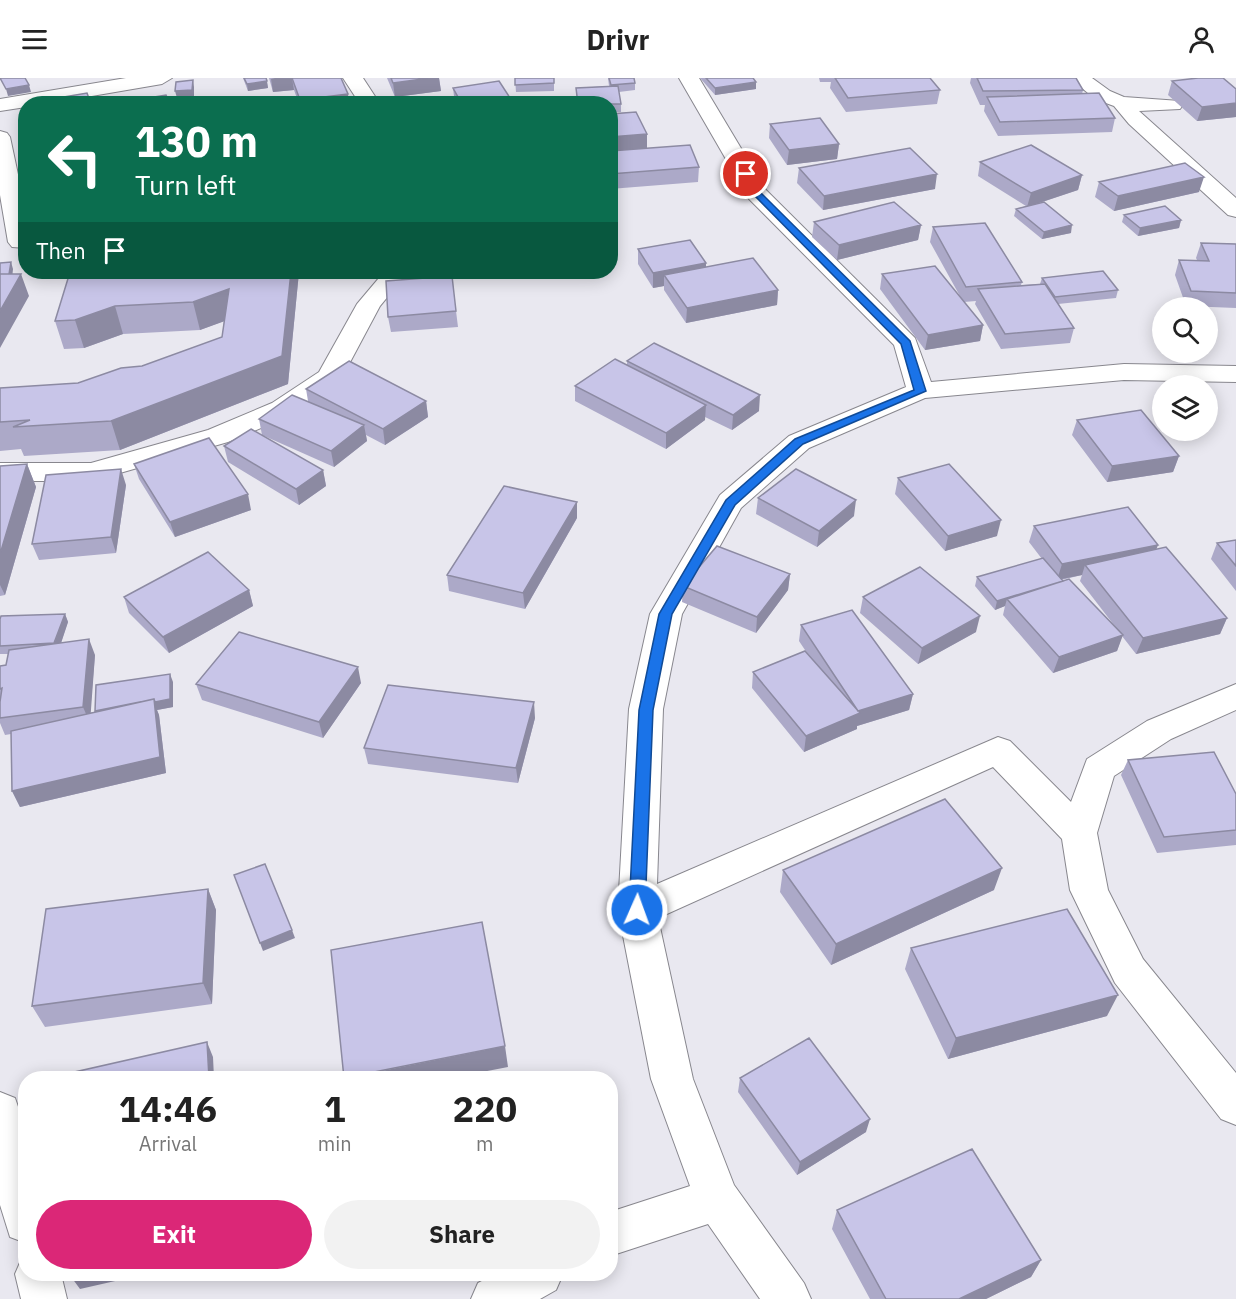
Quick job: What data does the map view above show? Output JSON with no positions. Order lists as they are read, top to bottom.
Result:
{
  "page": {
    "header": "Drivr",
    "turn": ["130 m", "Turn left"],
    "then": "Then",
    "eta": [
      "14:46",
      "Arrival",
      "1",
      "min",
      "220",
      "m"
    ],
    "buttons": ["Exit", "Share"]
  }
}
